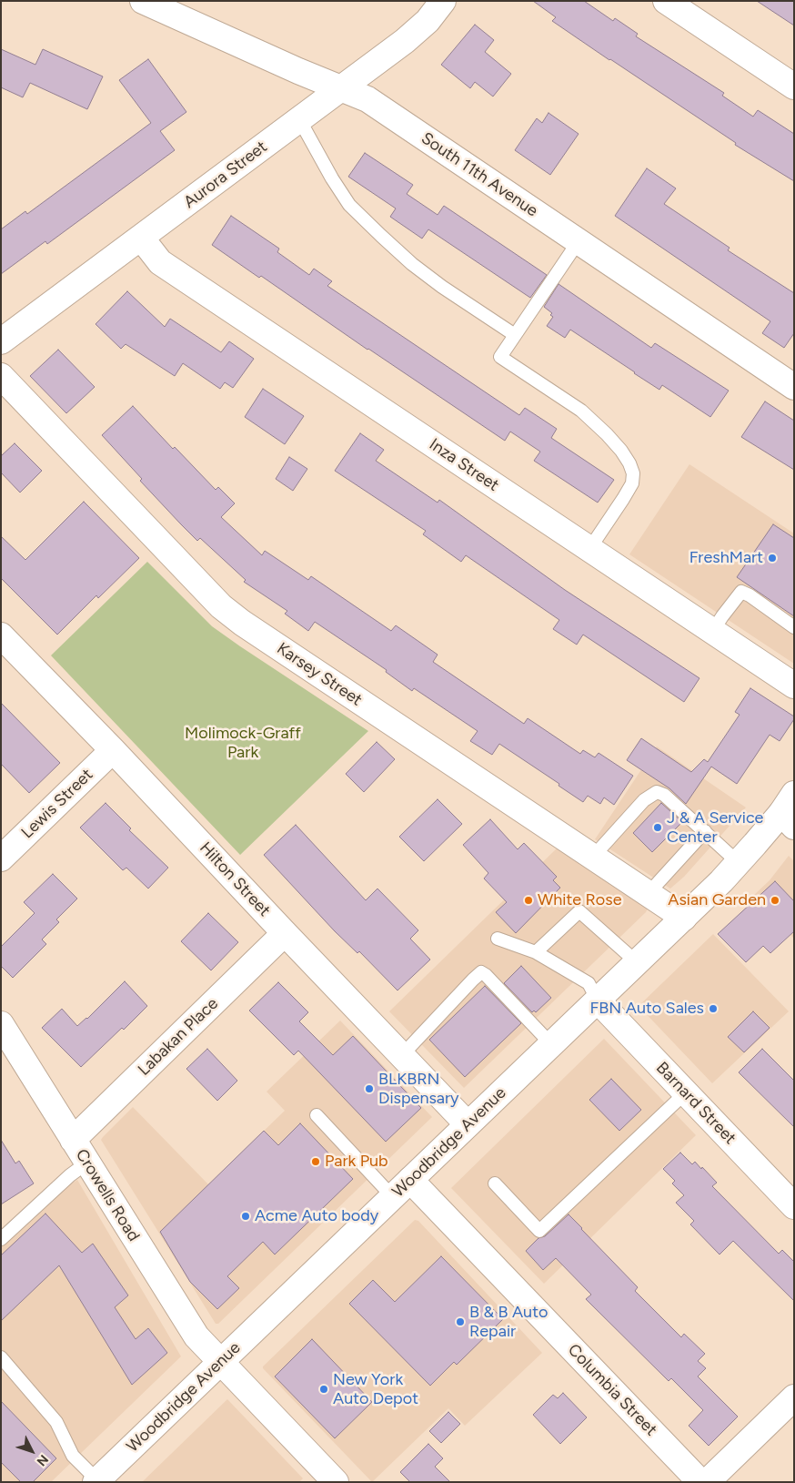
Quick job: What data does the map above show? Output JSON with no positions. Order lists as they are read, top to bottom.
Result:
{
  "streets": {
    "street": [
      "Aurora Street",
      "South 11th Avenue",
      "Inza Street",
      "Karsey Street",
      "Lewis Street",
      "Hilton Street",
      "Labakan Place",
      "Barnard Street",
      "Woodbridge Avenue",
      "Crowells Road",
      "Columbia Street"
    ]
  },
  "crossings": [
    ["Aurora Street", "South 11th Avenue"],
    ["Aurora Street", "Inza Street"],
    ["Karsey Street", "Woodbridge Avenue"],
    ["Lewis Street", "Hilton Street"],
    ["Hilton Street", "Labakan Place"],
    ["Hilton Street", "Woodbridge Avenue"],
    ["Labakan Place", "Crowells Road"],
    ["Barnard Street", "Woodbridge Avenue"],
    ["Woodbridge Avenue", "Crowells Road"],
    ["Woodbridge Avenue", "Columbia Street"]
  ],
  "parks": ["Molimock-Graff Park"],
  "places": [
    "FreshMart",
    "J & A Service Center",
    "White Rose",
    "Asian Garden",
    "FBN Auto Sales",
    "BLKBRN Dispensary",
    "Park Pub",
    "Acme Auto body",
    "B & B Auto Repair",
    "New York Auto Depot"
  ],
  "north": "bottom right"
}
